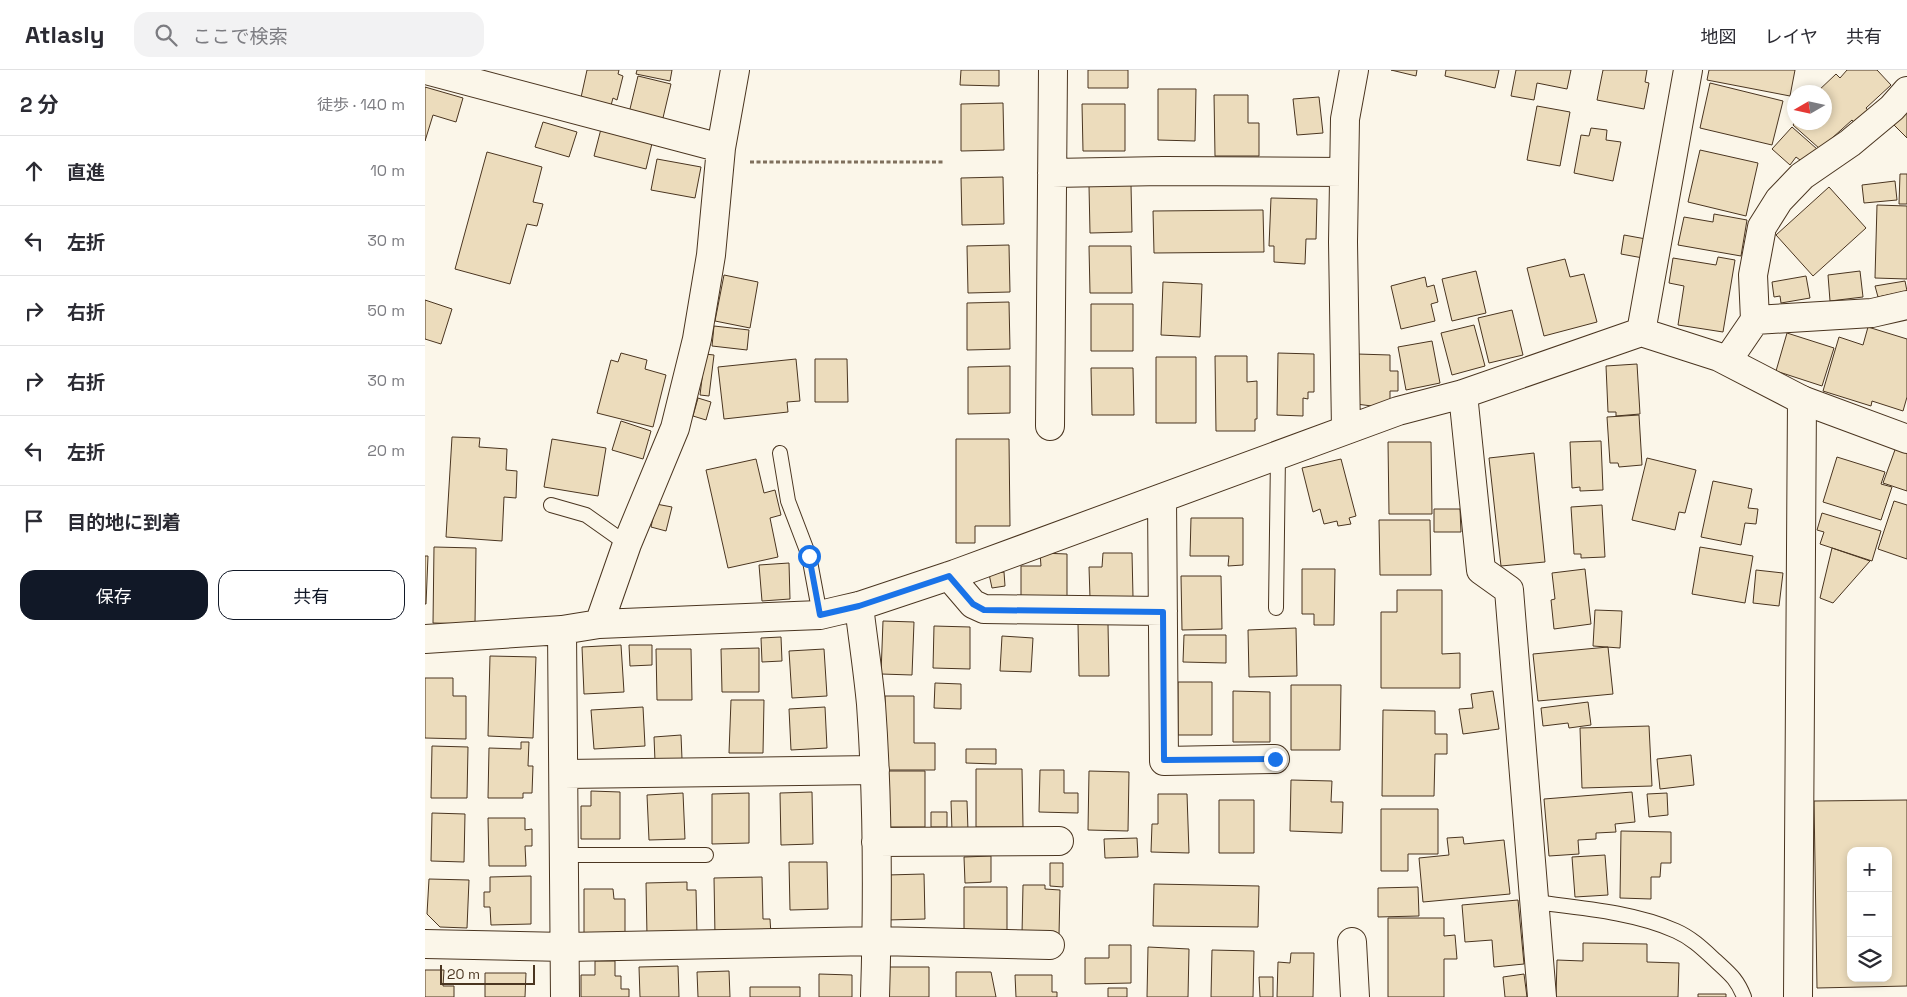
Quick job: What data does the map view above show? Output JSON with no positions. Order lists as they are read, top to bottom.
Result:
{
  "scale_bar": "20 m",
  "north": "left",
  "page": {
    "header": "Atlasly",
    "search": "ここで検索",
    "nav": ["地図", "レイヤ", "共有"],
    "heading": ["2 分", "徒歩 · 140 m"],
    "list": [
      ["直進", "10 m"],
      ["左折", "30 m"],
      ["右折", "50 m"],
      ["右折", "30 m"],
      ["左折", "20 m"],
      "目的地に到着"
    ],
    "buttons": ["保存", "共有"],
    "map_buttons": ["+", "−"],
    "scale": "20 m"
  }
}
